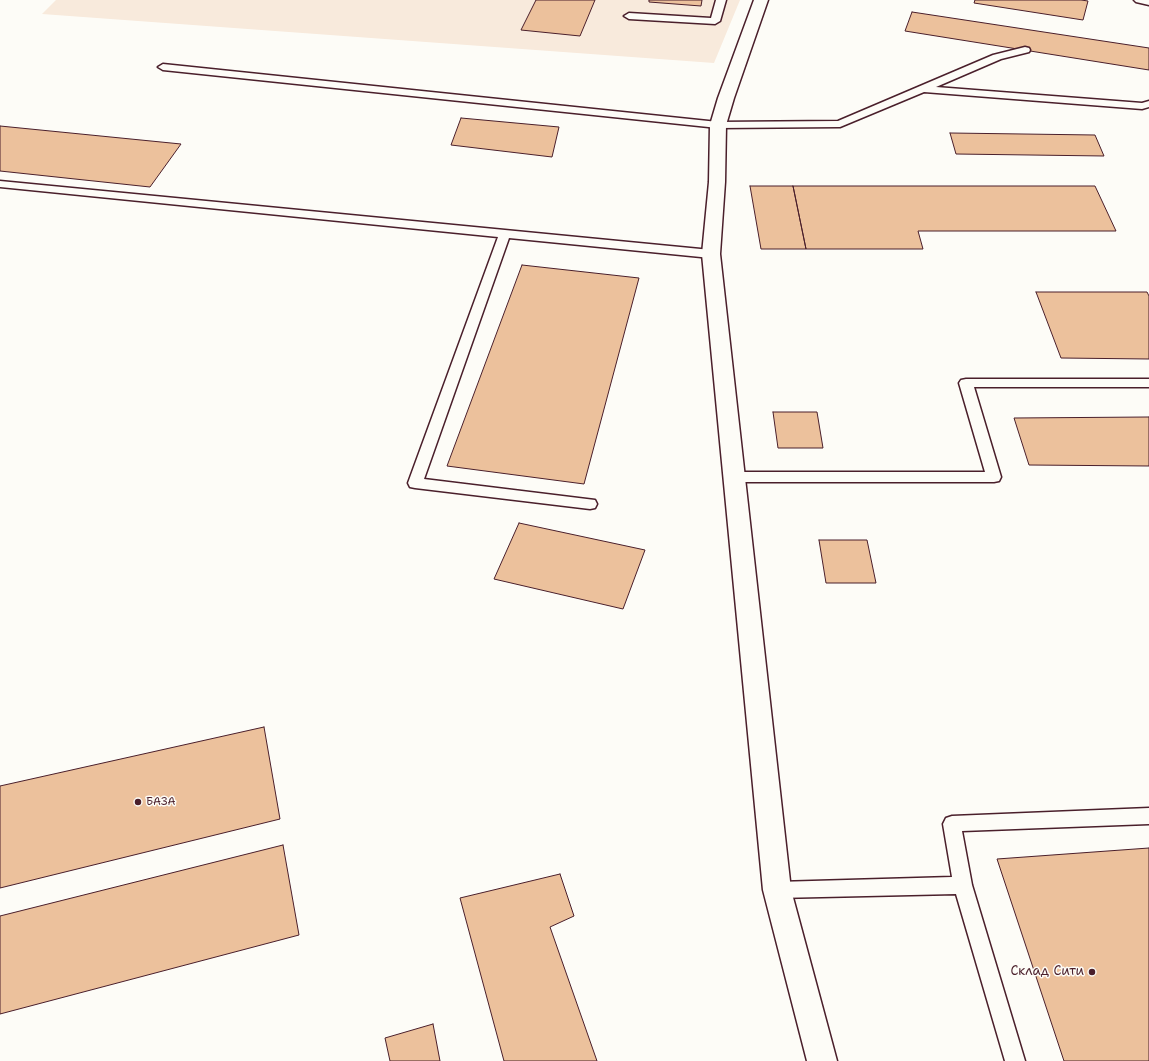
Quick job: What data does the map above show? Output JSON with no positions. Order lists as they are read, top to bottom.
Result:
{
  "places": ["БАЗА", "Склад Сити"]
}
